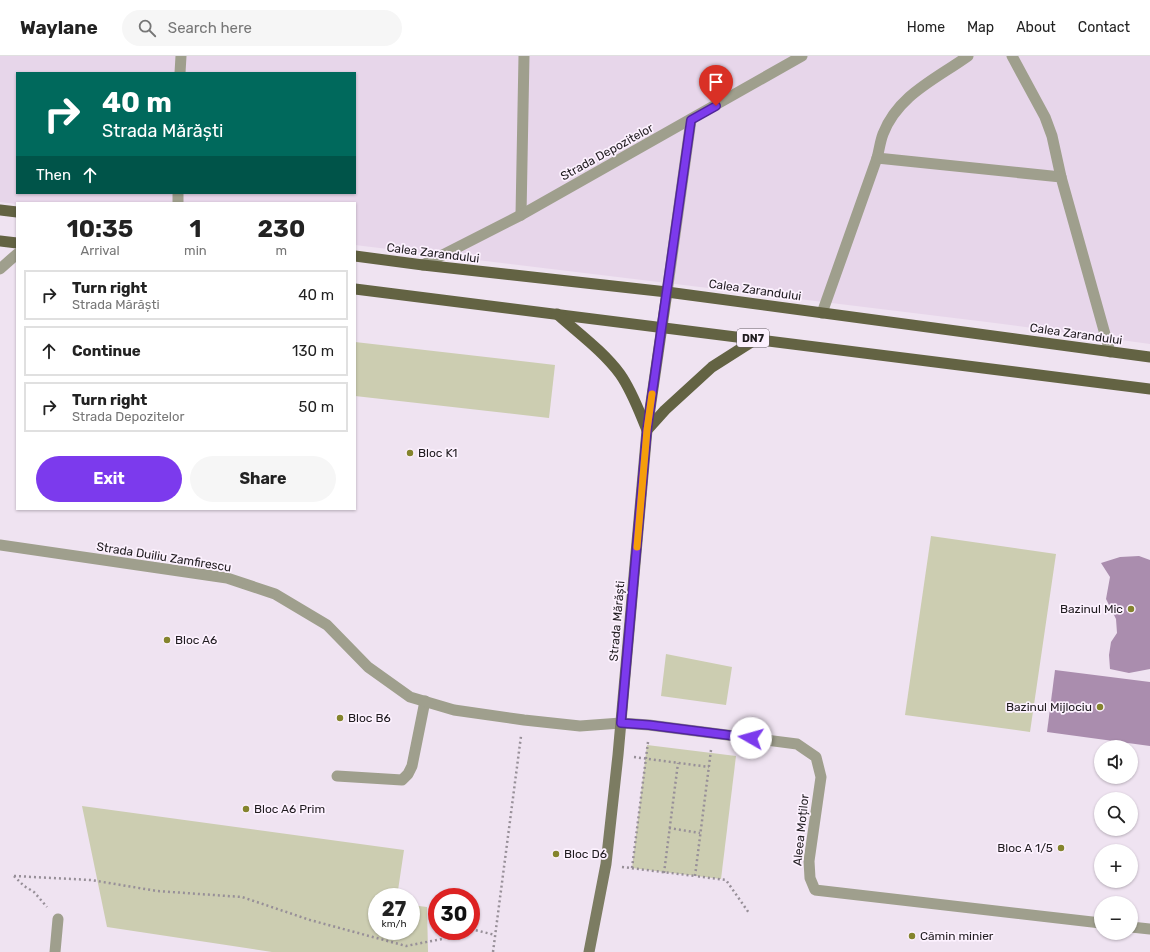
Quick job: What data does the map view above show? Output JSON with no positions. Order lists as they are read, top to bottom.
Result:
{
  "streets": {
    "main road": ["Calea Zarandului", "DN7", "Strada Mărăști"],
    "street": ["Strada Depozitelor", "Strada Duiliu Zamfirescu", "Aleea Moților"]
  },
  "crossings": [
    ["Strada Depozitelor", "Calea Zarandului"],
    ["Calea Zarandului", "Strada Mărăști"],
    ["DN7", "Strada Mărăști"],
    ["Strada Duiliu Zamfirescu", "Strada Mărăști"],
    ["Strada Duiliu Zamfirescu", "Aleea Moților"],
    ["Strada Mărăști", "Aleea Moților"]
  ],
  "places": [
    "Bloc K1",
    "Bazinul Mic",
    "Bloc A6",
    "Bazinul Mijlociu",
    "Bloc B6",
    "Bloc A6 Prim",
    "Bloc A 1/5",
    "Bloc D6",
    "Cămin minier"
  ],
  "page": {
    "header": "Waylane",
    "search": "Search here",
    "nav": [
      "Home",
      "Map",
      "About",
      "Contact"
    ],
    "turn": ["40 m", "Strada Mărăști"],
    "then": "Then",
    "eta": [
      "10:35",
      "Arrival",
      "1",
      "min",
      "230",
      "m"
    ],
    "list": [
      {
        "name": "Turn right",
        "note": "Strada Mărăști",
        "value": "40 m"
      },
      {
        "name": "Continue",
        "value": "130 m"
      },
      {
        "name": "Turn right",
        "note": "Strada Depozitelor",
        "value": "50 m"
      }
    ],
    "buttons": ["Exit", "Share"],
    "map_buttons": ["+", "−"],
    "speed": "27 km/h",
    "limit": "30"
  }
}
